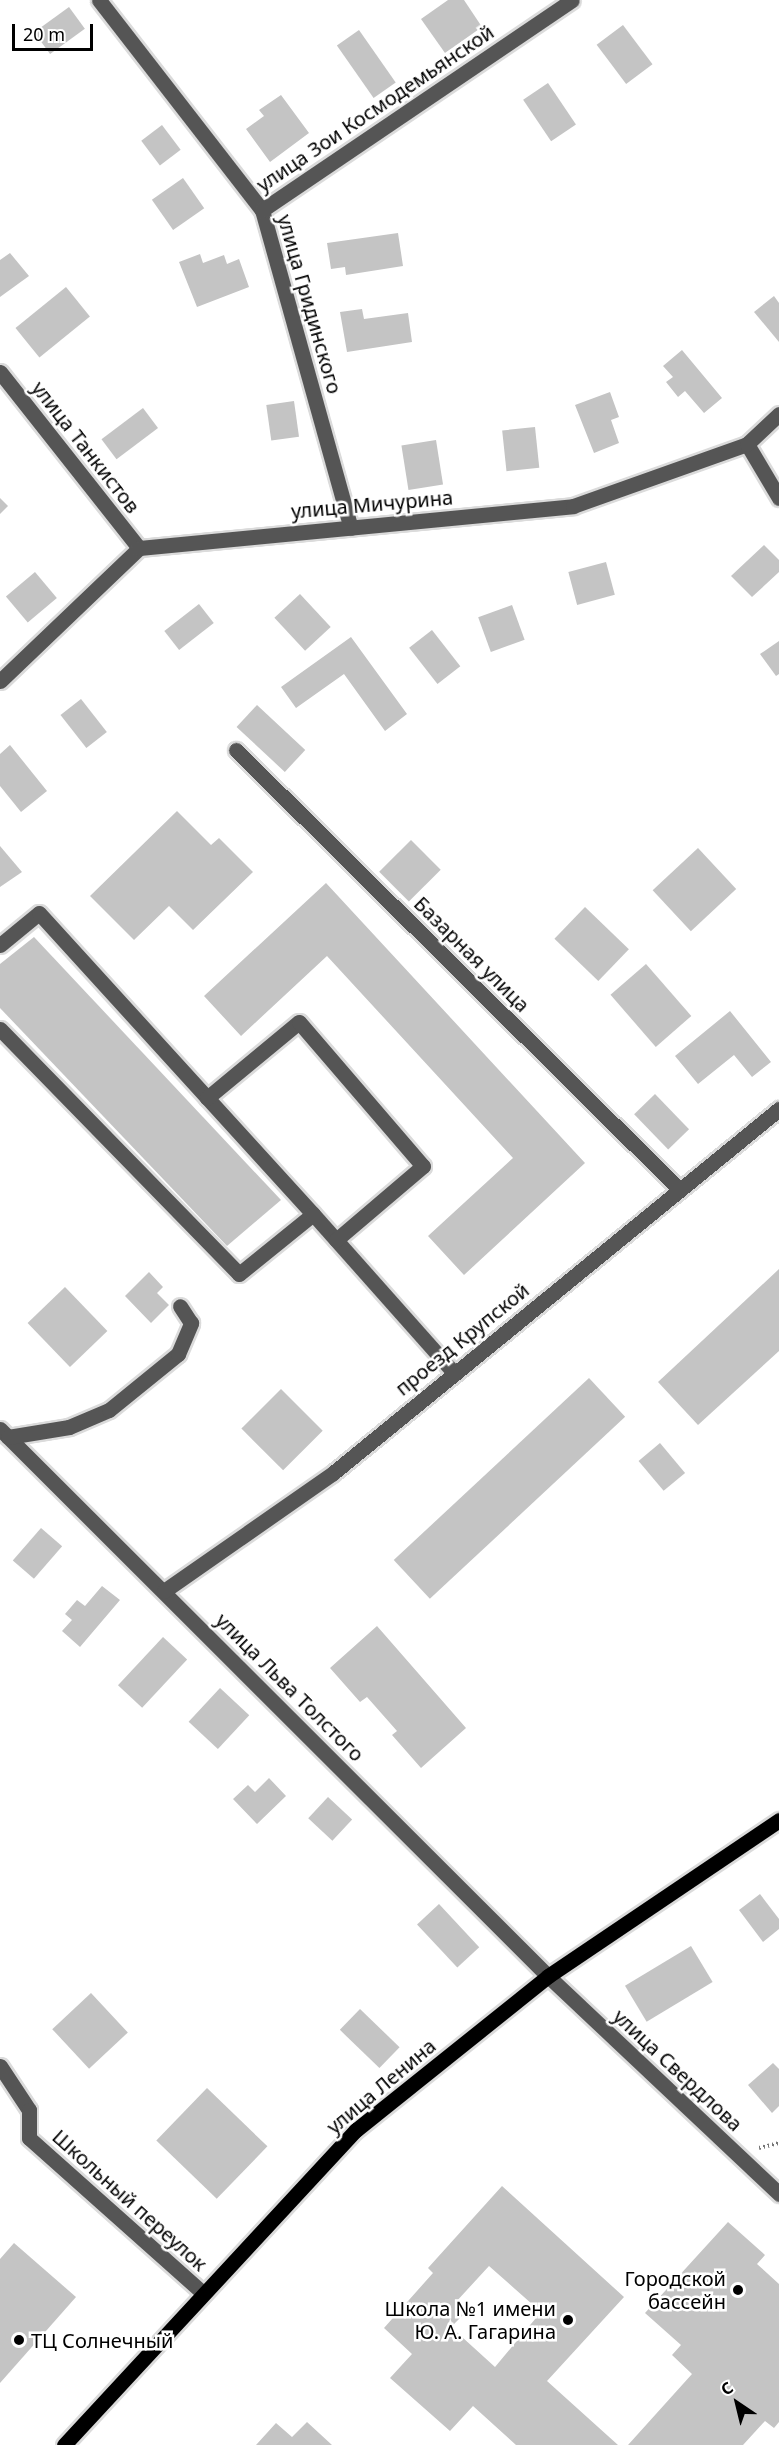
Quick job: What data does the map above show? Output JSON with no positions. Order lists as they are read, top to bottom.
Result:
{
  "streets": {
    "main road": ["улица Ленина"],
    "street": [
      "улица Зои Космодемьянской",
      "улица Гридинского",
      "улица Танкистов",
      "улица Мичурина",
      "Базарная улица",
      "проезд Крупской",
      "улица Льва Толстого",
      "улица Свердлова",
      "Школьный переулок"
    ]
  },
  "crossings": [
    ["улица Зои Космодемьянской", "улица Гридинского"],
    ["улица Гридинского", "улица Мичурина"],
    ["улица Танкистов", "улица Мичурина"],
    ["Базарная улица", "проезд Крупской"],
    ["проезд Крупской", "улица Льва Толстого"],
    ["улица Льва Толстого", "улица Свердлова"],
    ["улица Льва Толстого", "улица Ленина"],
    ["улица Свердлова", "улица Ленина"],
    ["улица Ленина", "Школьный переулок"]
  ],
  "places": ["Городской бассейн", "Школа №1 имени Ю. А. Гагарина", "ТЦ Солнечный"],
  "scale_bar": "20 m",
  "north": "top left"
}
